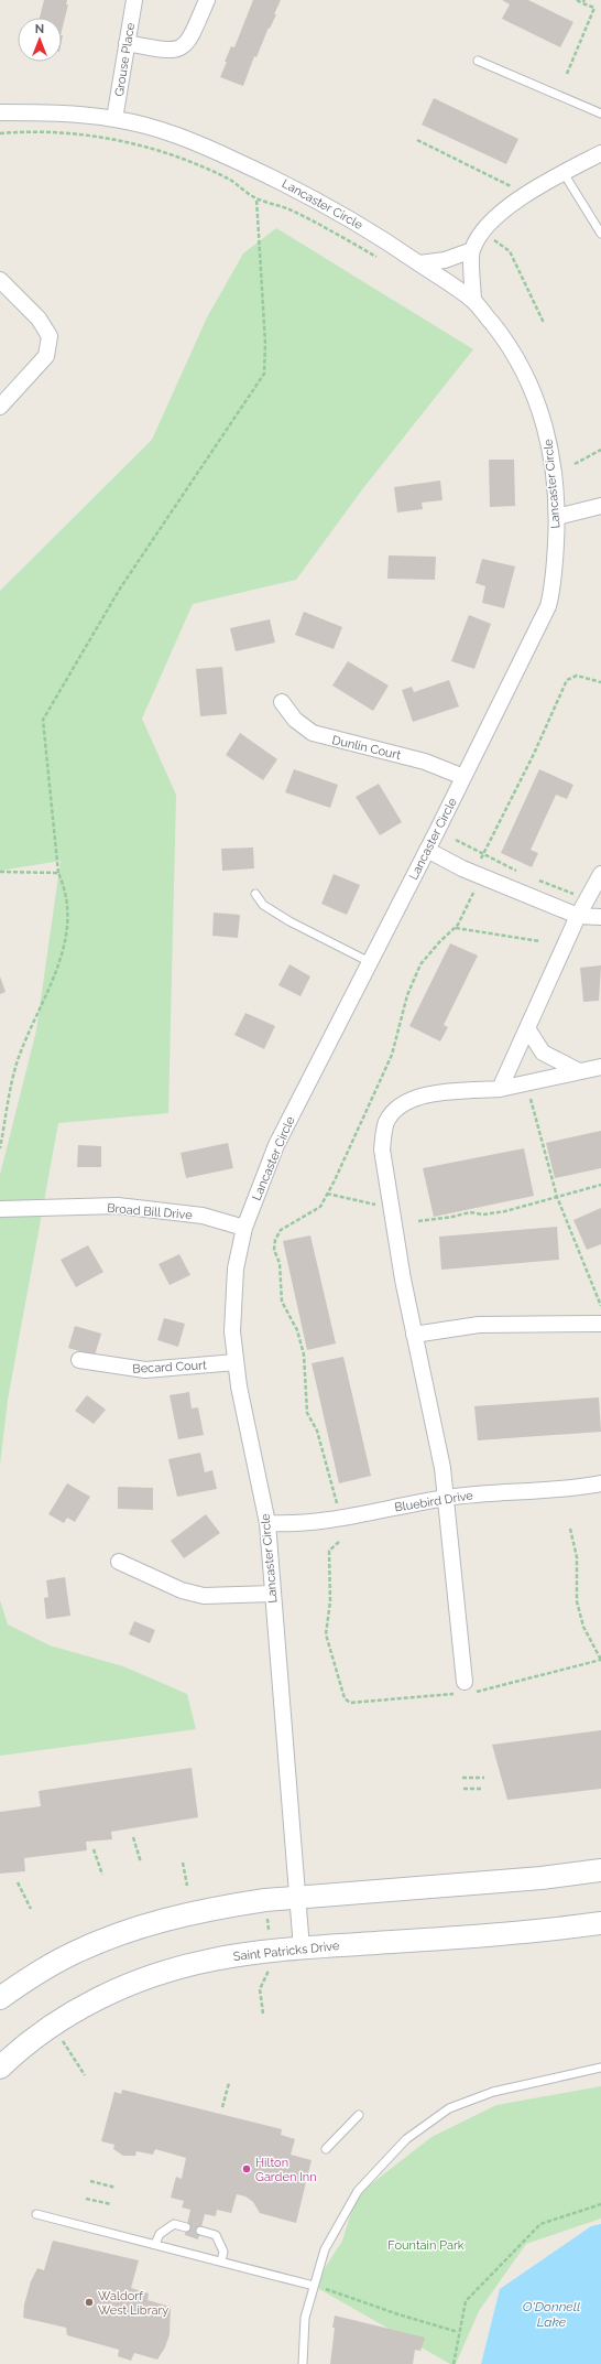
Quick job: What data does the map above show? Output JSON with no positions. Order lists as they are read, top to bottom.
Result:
{
  "streets": {
    "main road": ["Saint Patricks Drive"],
    "street": [
      "Grouse Place",
      "Lancaster Circle",
      "Dunlin Court",
      "Broad Bill Drive",
      "Becard Court",
      "Bluebird Drive"
    ]
  },
  "crossings": [
    ["Grouse Place", "Lancaster Circle"],
    ["Lancaster Circle", "Dunlin Court"],
    ["Lancaster Circle", "Broad Bill Drive"],
    ["Lancaster Circle", "Becard Court"],
    ["Lancaster Circle", "Bluebird Drive"],
    ["Lancaster Circle", "Saint Patricks Drive"]
  ],
  "water": ["O'Donnell Lake"],
  "parks": ["Fountain Park"],
  "places": ["Hilton Garden Inn", "Waldorf West Library"],
  "north": "top"
}
